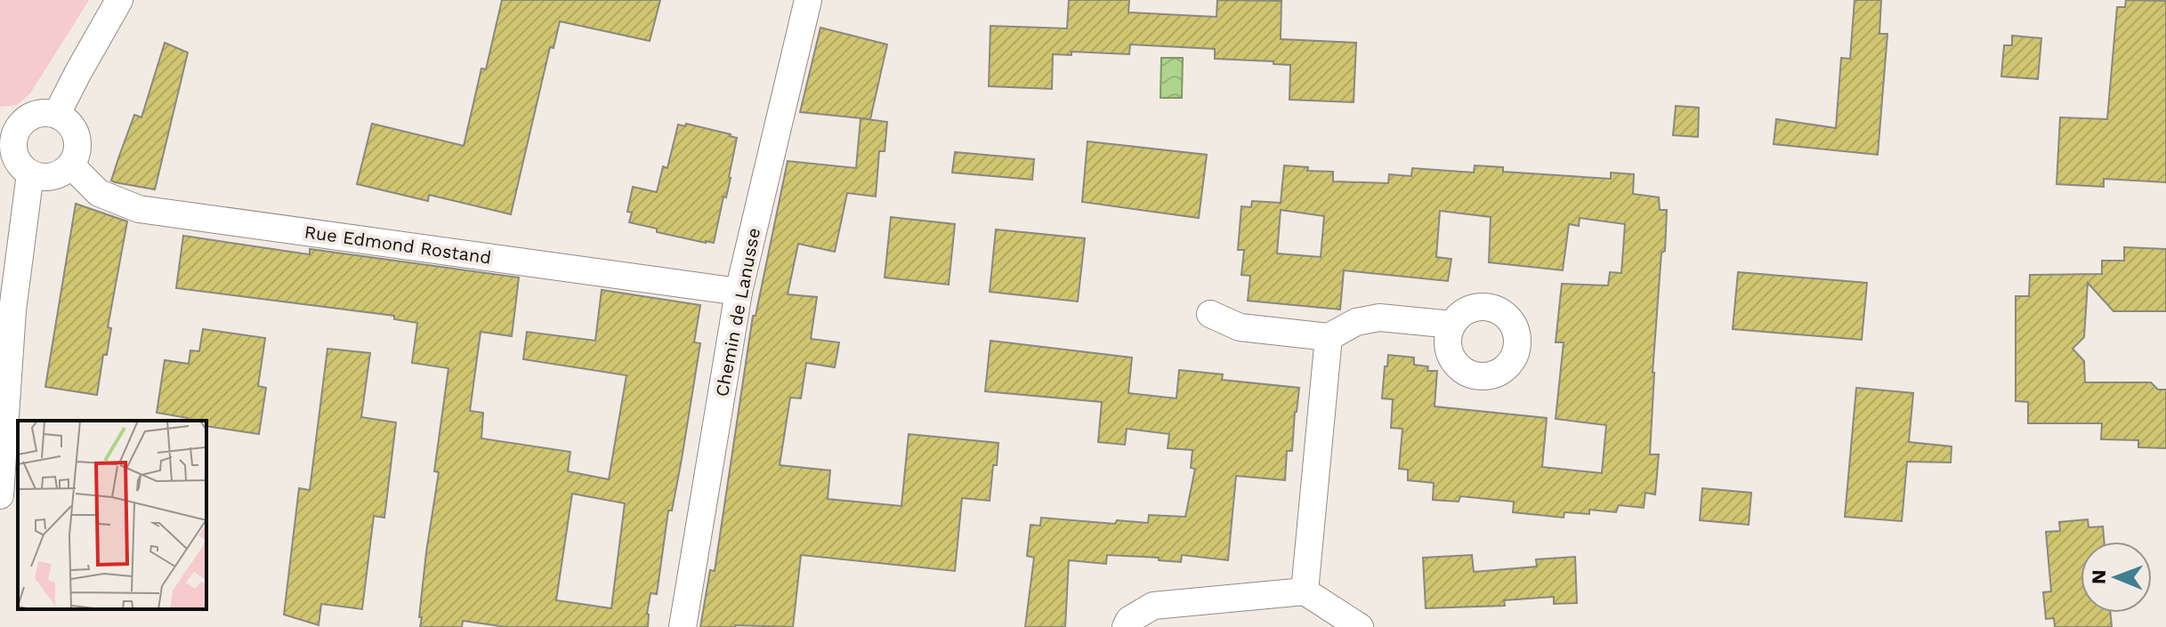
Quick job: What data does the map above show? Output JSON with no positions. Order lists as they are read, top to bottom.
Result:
{
  "streets": {
    "street": ["Rue Edmond Rostand", "Chemin de Lanusse"]
  },
  "crossings": [
    ["Rue Edmond Rostand", "Chemin de Lanusse"]
  ],
  "north": "left"
}
